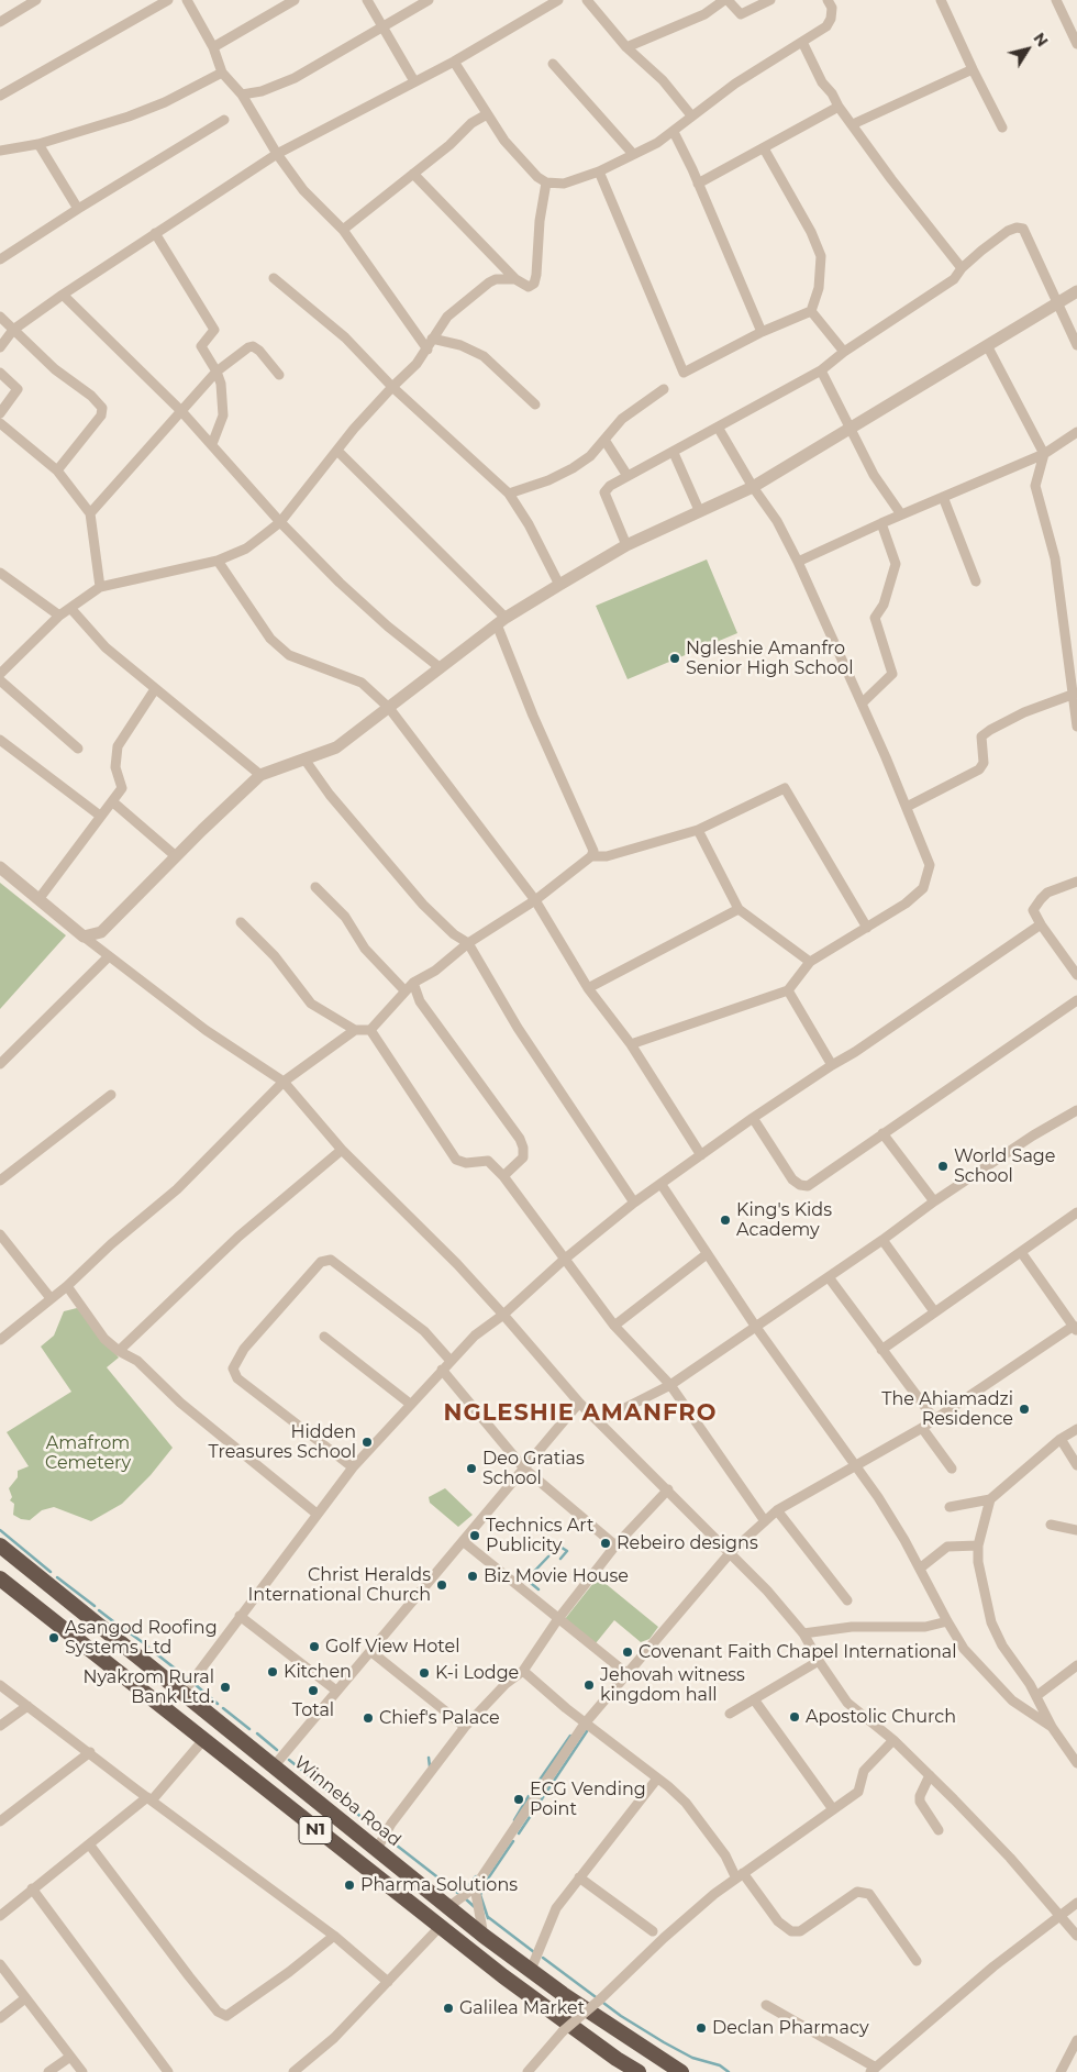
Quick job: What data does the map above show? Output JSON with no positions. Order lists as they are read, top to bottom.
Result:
{
  "streets": {
    "highway": ["Winneba Road", "N1"]
  },
  "districts": ["NGLESHIE AMANFRO"],
  "parks": ["Amafrom Cemetery"],
  "places": [
    "Ngleshie Amanfro Senior High School",
    "World Sage School",
    "King's Kids Academy",
    "The Ahiamadzi Residence",
    "Hidden Treasures School",
    "Deo Gratias School",
    "Technics Art Publicity",
    "Rebeiro designs",
    "Biz Movie House",
    "Christ Heralds International Church",
    "Asangod Roofing Systems Ltd",
    "Golf View Hotel",
    "Covenant Faith Chapel International",
    "Kitchen",
    "K-i Lodge",
    "Jehovah witness kingdom hall",
    "Nyakrom Rural Bank Ltd.",
    "Total",
    "Apostolic Church",
    "Chief's Palace",
    "ECG Vending Point",
    "Pharma Solutions",
    "Galilea Market",
    "Declan Pharmacy"
  ],
  "north": "top right"
}
